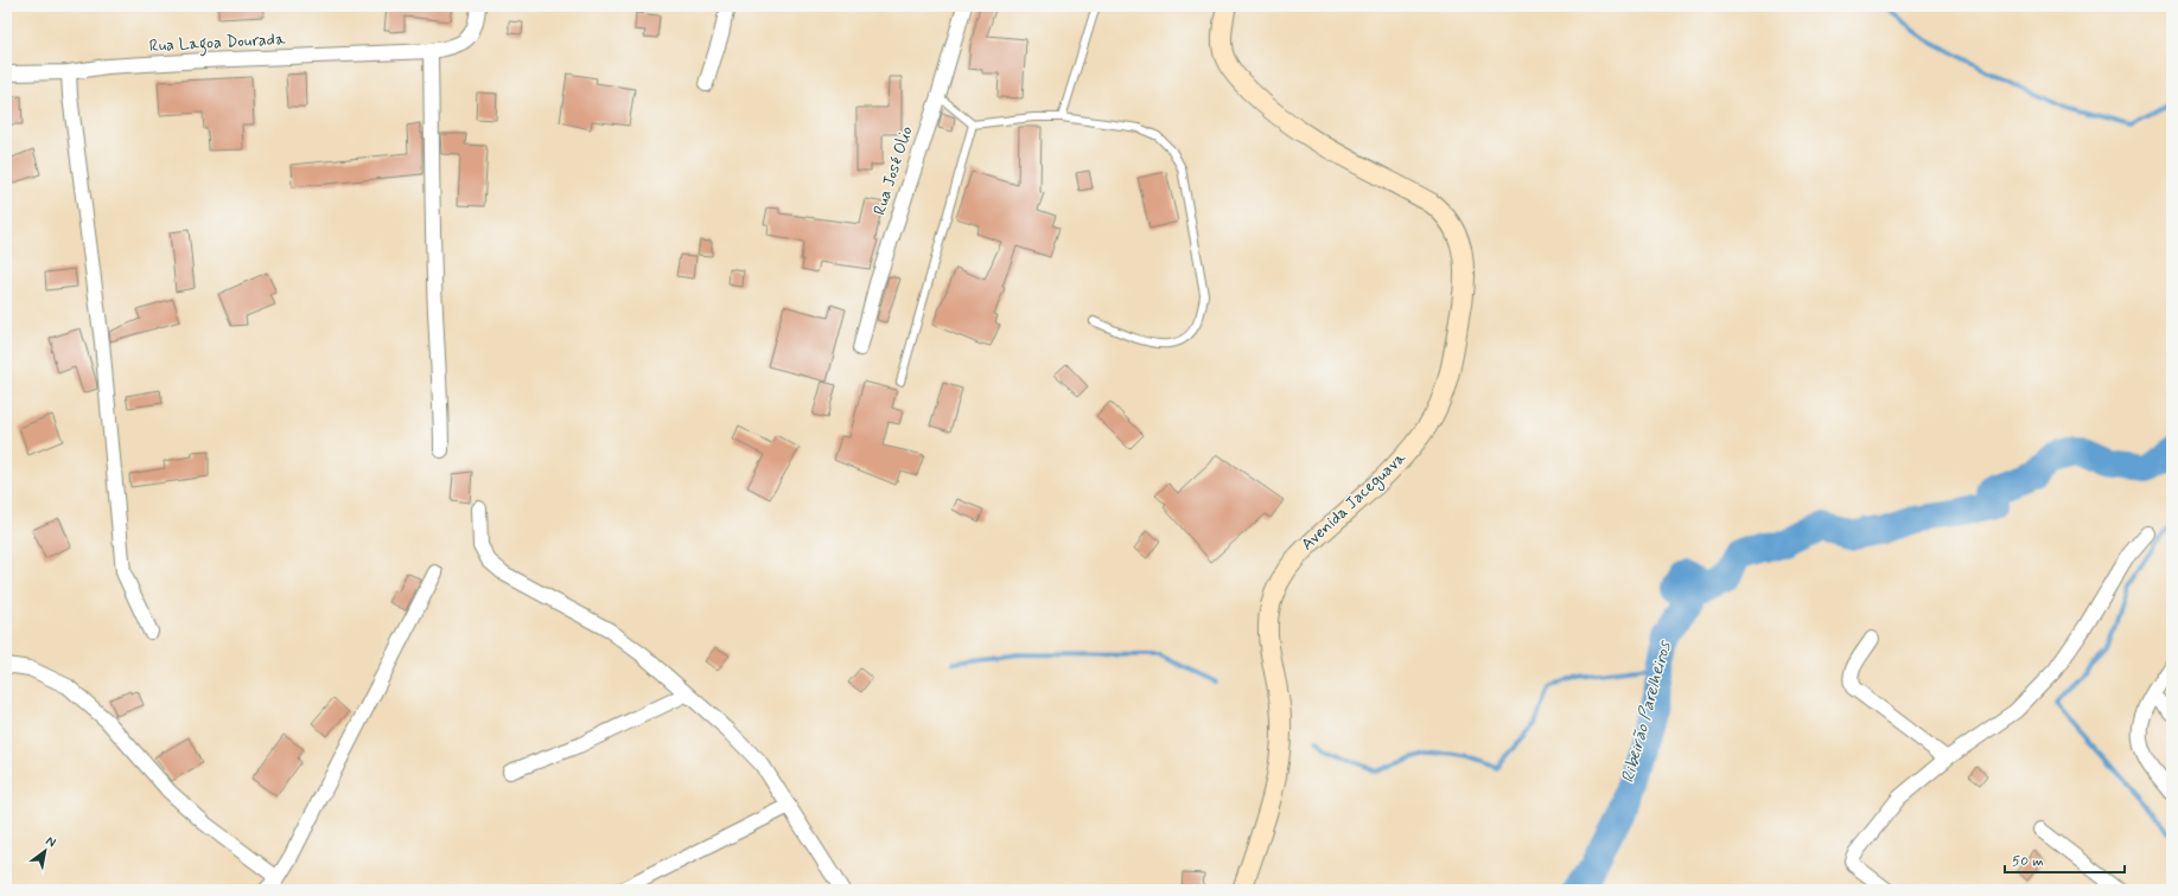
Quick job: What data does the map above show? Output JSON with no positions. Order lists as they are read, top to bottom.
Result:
{
  "streets": {
    "main road": ["Avenida Jaceguava"],
    "street": ["Rua Lagoa Dourada", "Rua José Olio"]
  },
  "water": ["Ribeirão Parelheiros"],
  "scale_bar": "50 m",
  "north": "top right"
}
